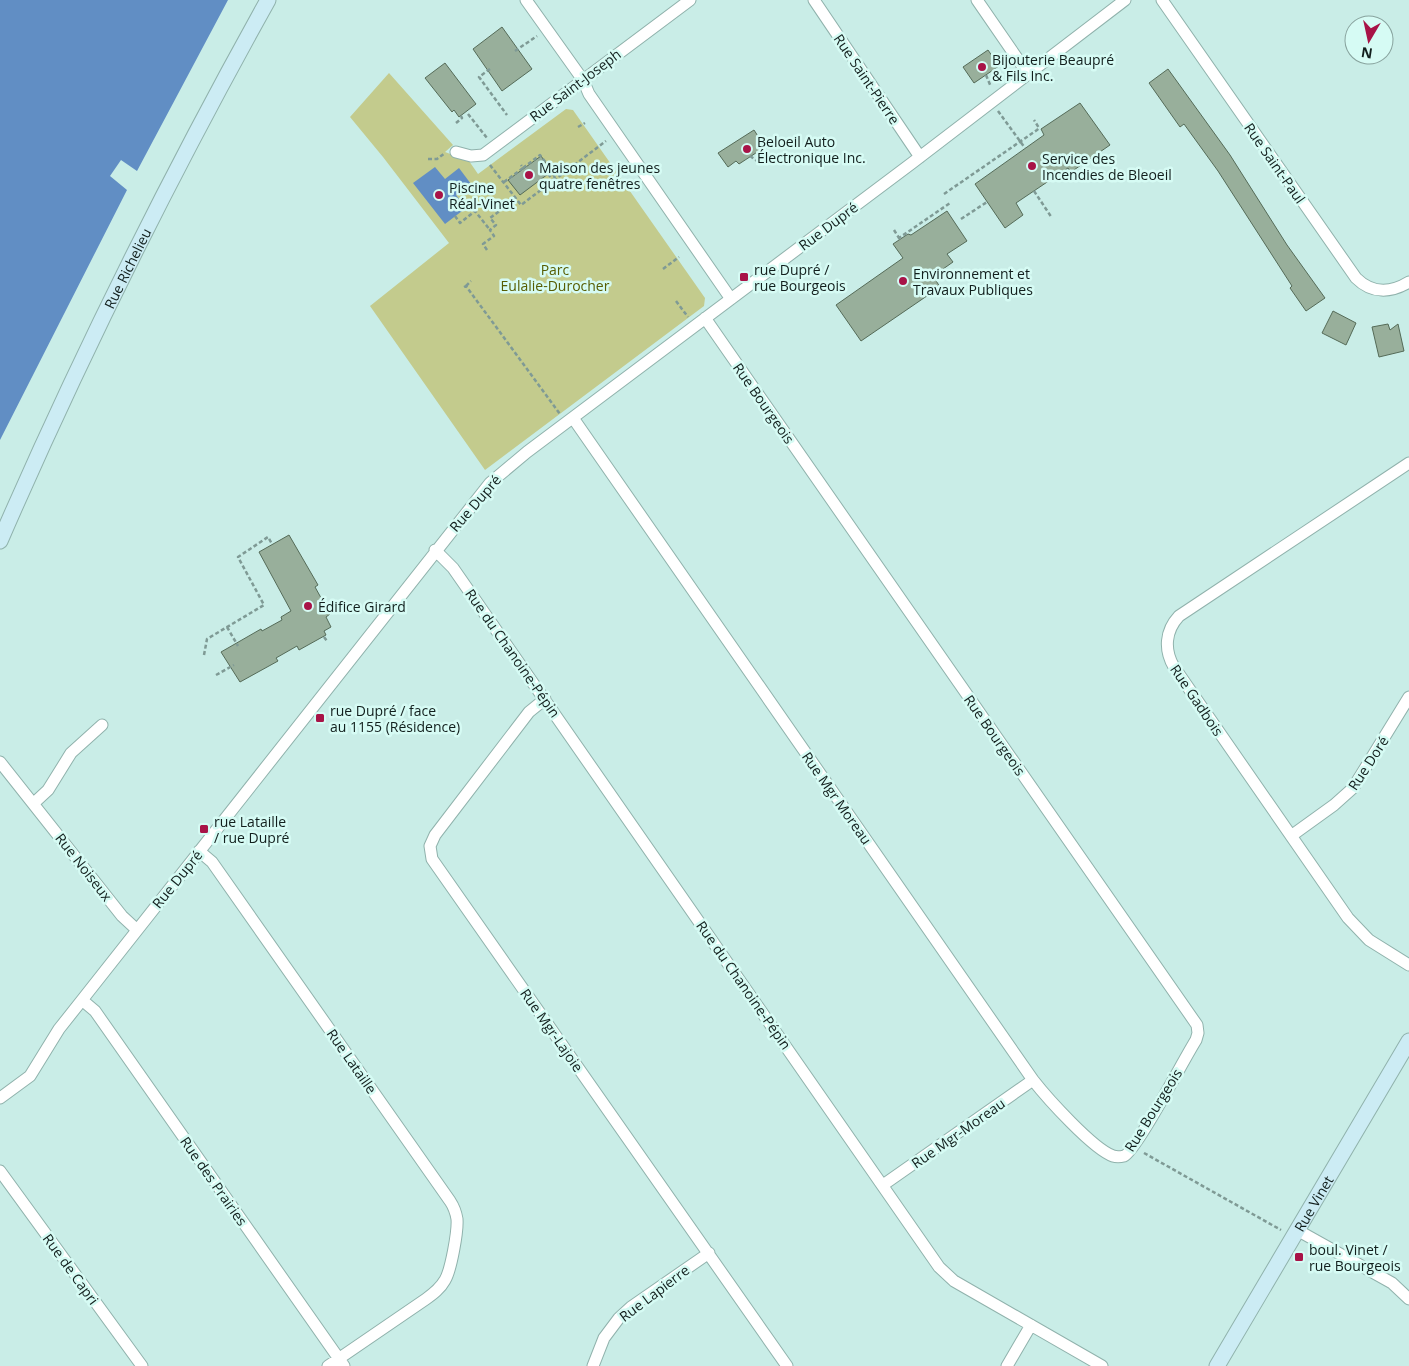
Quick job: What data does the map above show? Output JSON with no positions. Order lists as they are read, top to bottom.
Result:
{
  "streets": {
    "main road": ["Rue Richelieu", "Rue Vinet"],
    "street": [
      "Rue Saint-Pierre",
      "Rue Saint-Joseph",
      "Rue Saint-Paul",
      "Rue Dupré",
      "Rue Bourgeois",
      "Rue du Chanoine-Pépin",
      "Rue Gadbois",
      "Rue Doré",
      "Rue Mgr Moreau",
      "Rue Noiseux",
      "Rue Mgr-Lajoie",
      "Rue Lataille",
      "Rue Mgr-Moreau",
      "Rue des Prairies",
      "Rue de Capri",
      "Rue Lapierre"
    ]
  },
  "crossings": [
    ["Rue Saint-Pierre", "Rue Dupré"],
    ["Rue Dupré", "Rue Bourgeois"],
    ["Rue Dupré", "Rue du Chanoine-Pépin"],
    ["Rue Dupré", "Rue Mgr Moreau"],
    ["Rue Dupré", "Rue Noiseux"],
    ["Rue Dupré", "Rue Lataille"],
    ["Rue Dupré", "Rue des Prairies"],
    ["Rue Bourgeois", "Rue Mgr Moreau"],
    ["Rue du Chanoine-Pépin", "Rue Mgr-Lajoie"],
    ["Rue du Chanoine-Pépin", "Rue Mgr-Moreau"],
    ["Rue Gadbois", "Rue Doré"],
    ["Rue Mgr Moreau", "Rue Mgr-Moreau"],
    ["Rue Mgr-Lajoie", "Rue Lapierre"],
    ["Rue Lataille", "Rue des Prairies"]
  ],
  "parks": ["Parc Eulalie-Durocher"],
  "places": {
    "other": [
      "Bijouterie Beaupré & Fils Inc.",
      "Beloeil Auto Électronique Inc.",
      "Service des Incendies de Bleoeil",
      "Maison des jeunes quatre fenêtres",
      "Piscine Réal-Vinet",
      "Environnement et Travaux Publiques",
      "Édifice Girard"
    ],
    "transit": [
      "rue Dupré / rue Bourgeois",
      "rue Dupré / face au 1155 (Résidence)",
      "rue Lataille / rue Dupré",
      "boul. Vinet / rue Bourgeois"
    ]
  },
  "north": "bottom"
}
